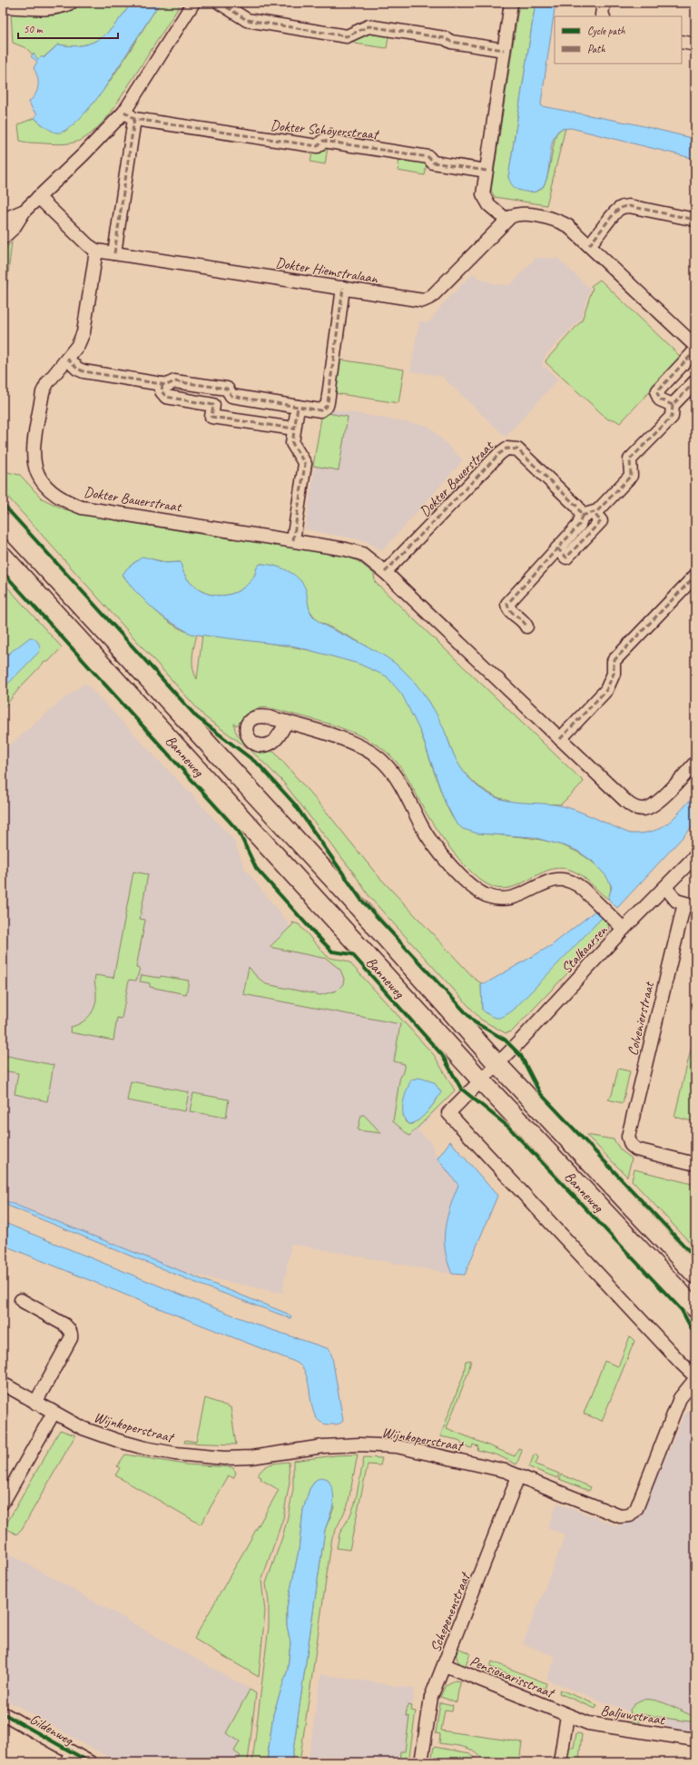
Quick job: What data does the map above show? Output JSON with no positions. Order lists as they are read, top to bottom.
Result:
{
  "streets": {
    "main road": ["Banneweg"],
    "street": [
      "Dokter Schöyerstraat",
      "Dokter Hiemstralaan",
      "Dokter Bauerstraat",
      "Stalkaarsen",
      "Colvenierstraat",
      "Wijnkoperstraat",
      "Schepenenstraat",
      "Pensionarisstraat",
      "Baljuwstraat",
      "Gildenweg"
    ]
  },
  "crossings": [
    ["Dokter Hiemstralaan", "Dokter Bauerstraat"],
    ["Banneweg", "Stalkaarsen"],
    ["Wijnkoperstraat", "Schepenenstraat"],
    ["Schepenenstraat", "Pensionarisstraat"],
    ["Pensionarisstraat", "Baljuwstraat"]
  ],
  "legend": ["Cycle path", "Path"],
  "scale_bar": "50 m"
}
